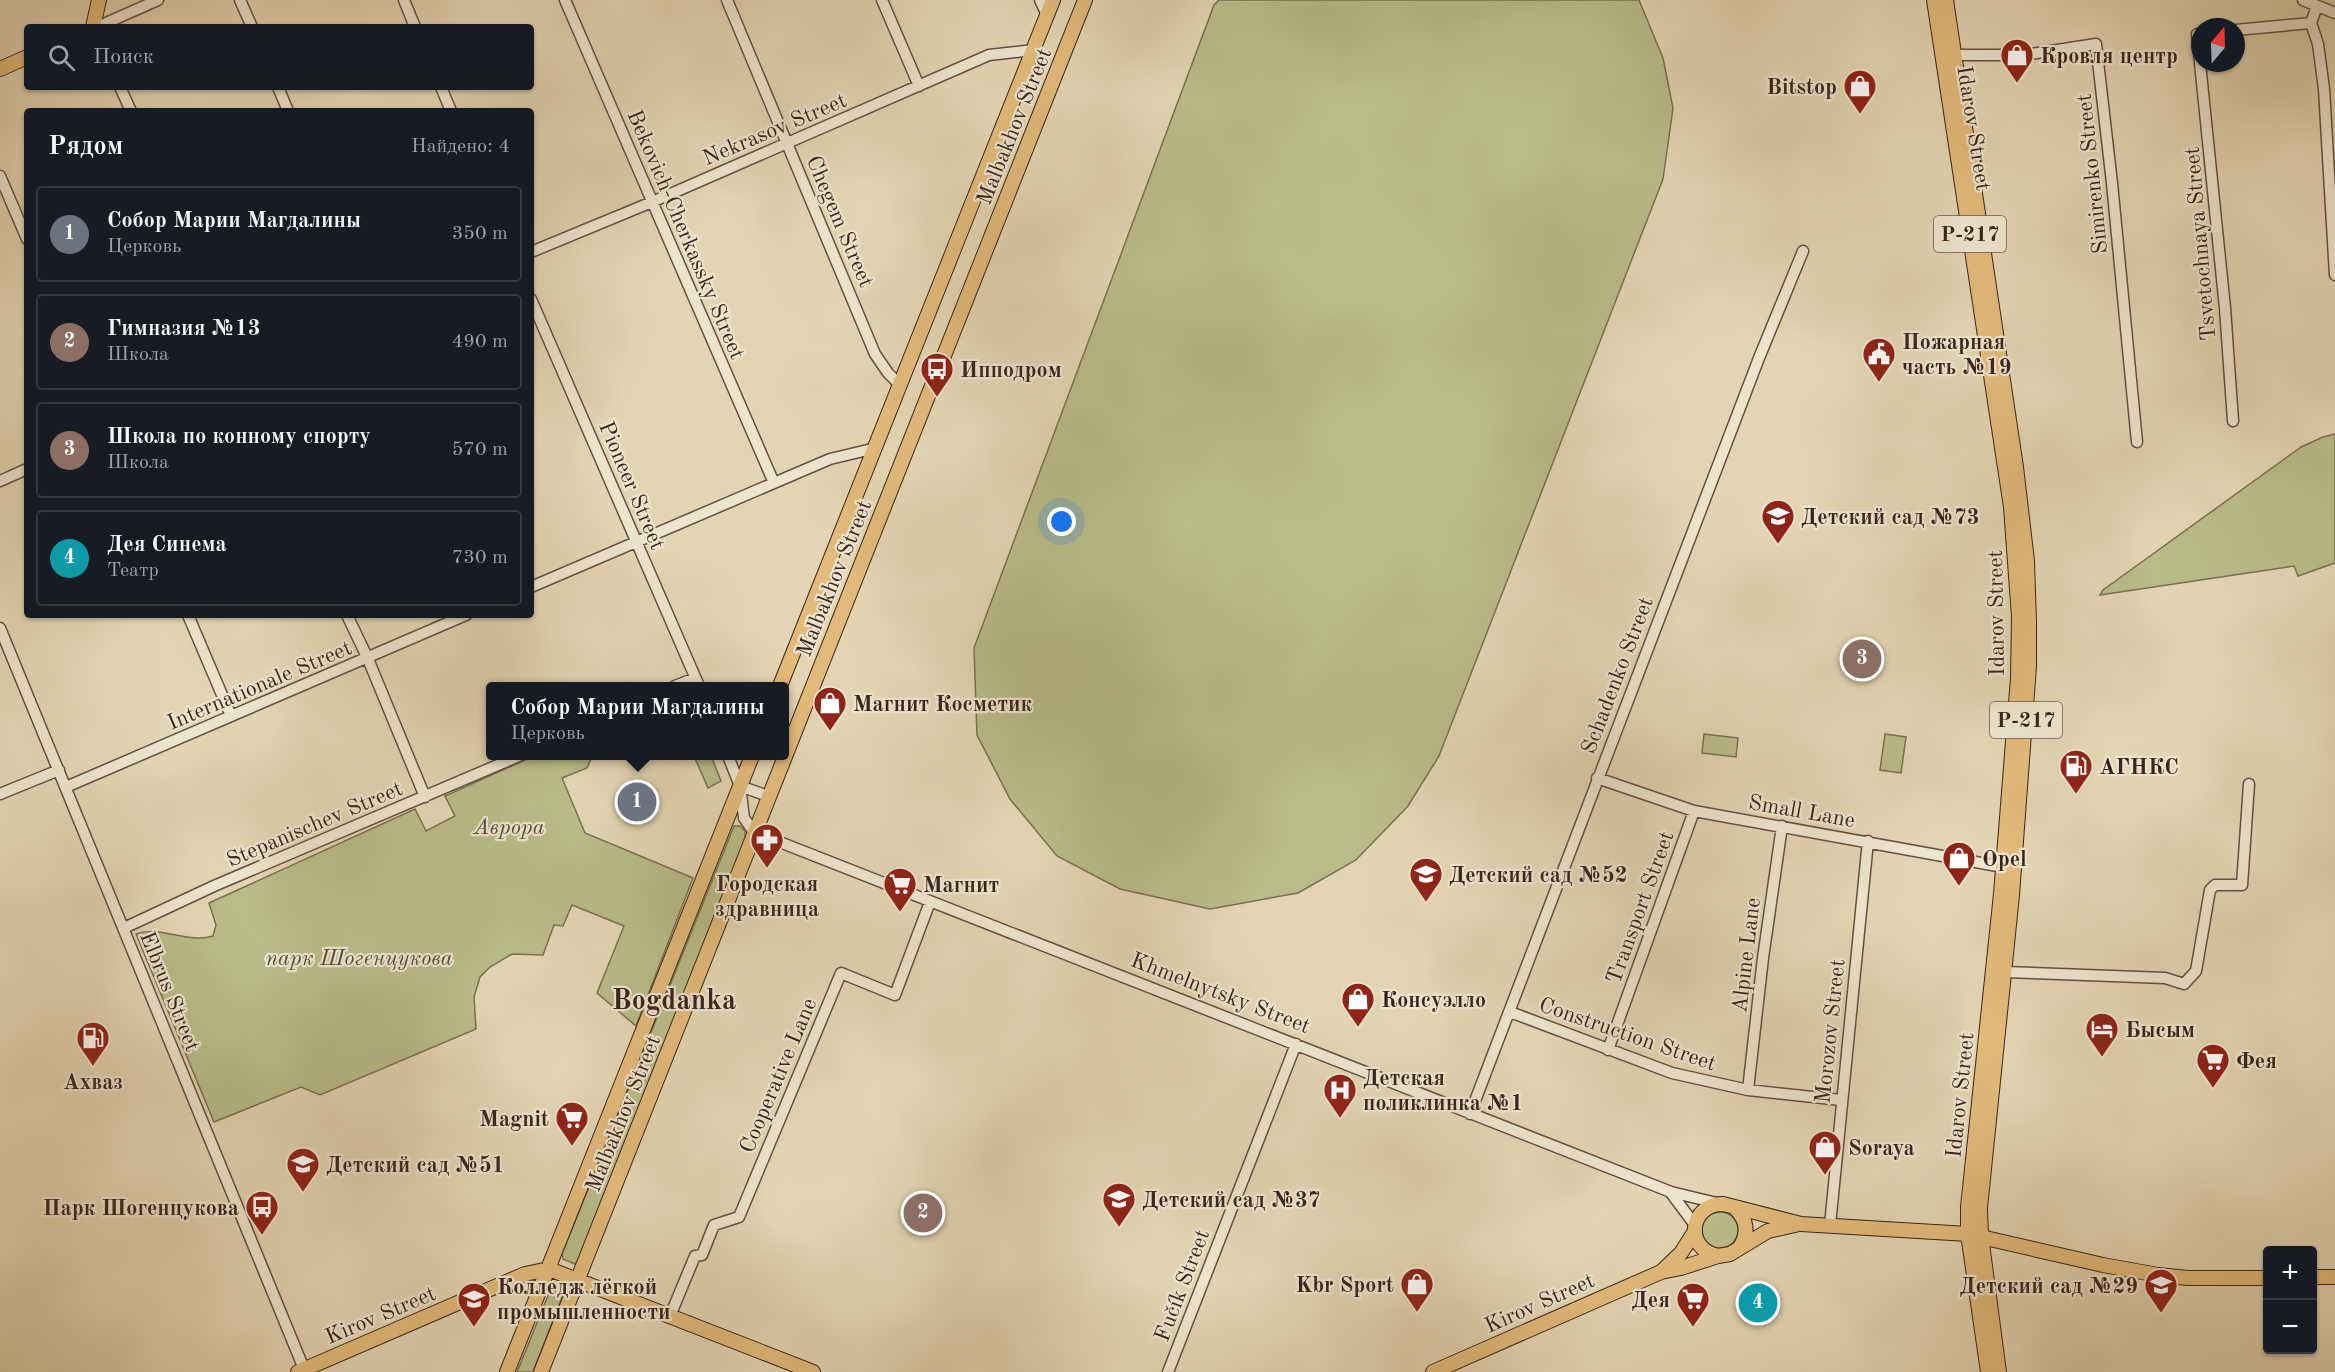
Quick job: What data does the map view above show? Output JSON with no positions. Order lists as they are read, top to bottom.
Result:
{
  "streets": {
    "main road": [
      "Malbakhov Street",
      "Idarov Street",
      "Р-217",
      "Kirov Street"
    ],
    "street": [
      "Nekrasov Street",
      "Simirenko Street",
      "Chegem Street",
      "Bekovich-Cherkassky Street",
      "Tsvetochnaya Street",
      "Pioneer Street",
      "Schadenko Street",
      "Internationale Street",
      "Small Lane",
      "Stepanischev Street",
      "Transport Street",
      "Alpine Lane",
      "Elbrus Street",
      "Khmelnytsky Street",
      "Morozov Street",
      "Construction Street",
      "Cooperative Lane",
      "Fučík Street"
    ]
  },
  "crossings": [
    ["Malbakhov Street", "Nekrasov Street"],
    ["Malbakhov Street", "Chegem Street"],
    ["Malbakhov Street", "Khmelnytsky Street"],
    ["Malbakhov Street", "Kirov Street"],
    ["Nekrasov Street", "Chegem Street"],
    ["Nekrasov Street", "Bekovich-Cherkassky Street"],
    ["Idarov Street", "Simirenko Street"],
    ["Idarov Street", "Small Lane"],
    ["Schadenko Street", "Small Lane"],
    ["Schadenko Street", "Khmelnytsky Street"],
    ["Schadenko Street", "Construction Street"],
    ["Internationale Street", "Elbrus Street"],
    ["Small Lane", "Transport Street"],
    ["Small Lane", "Alpine Lane"],
    ["Small Lane", "Morozov Street"],
    ["Stepanischev Street", "Elbrus Street"],
    ["Transport Street", "Construction Street"],
    ["Alpine Lane", "Construction Street"],
    ["Elbrus Street", "Kirov Street"],
    ["Khmelnytsky Street", "Cooperative Lane"],
    ["Khmelnytsky Street", "Fučík Street"],
    ["Morozov Street", "Construction Street"]
  ],
  "districts": ["Bogdanka"],
  "parks": ["Аврора", "парк Шогенцукова"],
  "places": {
    "shop": [
      "Кровля центр",
      "Bitstop",
      "Магнит Косметик",
      "Opel",
      "Консуэлло",
      "Soraya",
      "Kbr Sport"
    ],
    "public building": ["Пожарная часть №19"],
    "bus stop": ["Ипподром", "Парк Шогенцукова"],
    "school or university": [
      "Детский сад №73",
      "Детский сад №52",
      "Детский сад №51",
      "Детский сад №37",
      "Детский сад №29",
      "Колледж лёгкой промышленности"
    ],
    "fuel station": ["АГНКС", "Ахваз"],
    "pharmacy": ["Городская здравница"],
    "supermarket": [
      "Магнит",
      "Фея",
      "Magnit",
      "Дея"
    ],
    "hotel": ["Бысым"],
    "hospital": ["Детская поликлинка №1"]
  },
  "north": "top",
  "page": {
    "search": "Поиск",
    "heading": ["Рядом", "Найдено: 4"],
    "list": [
      {
        "mark": "1",
        "name": "Собор Марии Магдалины",
        "note": "Церковь",
        "value": "350 m"
      },
      {
        "mark": "2",
        "name": "Гимназия №13",
        "note": "Школа",
        "value": "490 m"
      },
      {
        "mark": "3",
        "name": "Школа по конному спорту",
        "note": "Школа",
        "value": "570 m"
      },
      {
        "mark": "4",
        "name": "Дея Синема",
        "note": "Театр",
        "value": "730 m"
      }
    ],
    "pins": [
      "3",
      "1",
      "2",
      "4"
    ],
    "popup": ["Собор Марии Магдалины", "Церковь"],
    "map_buttons": ["+", "−"]
  }
}
